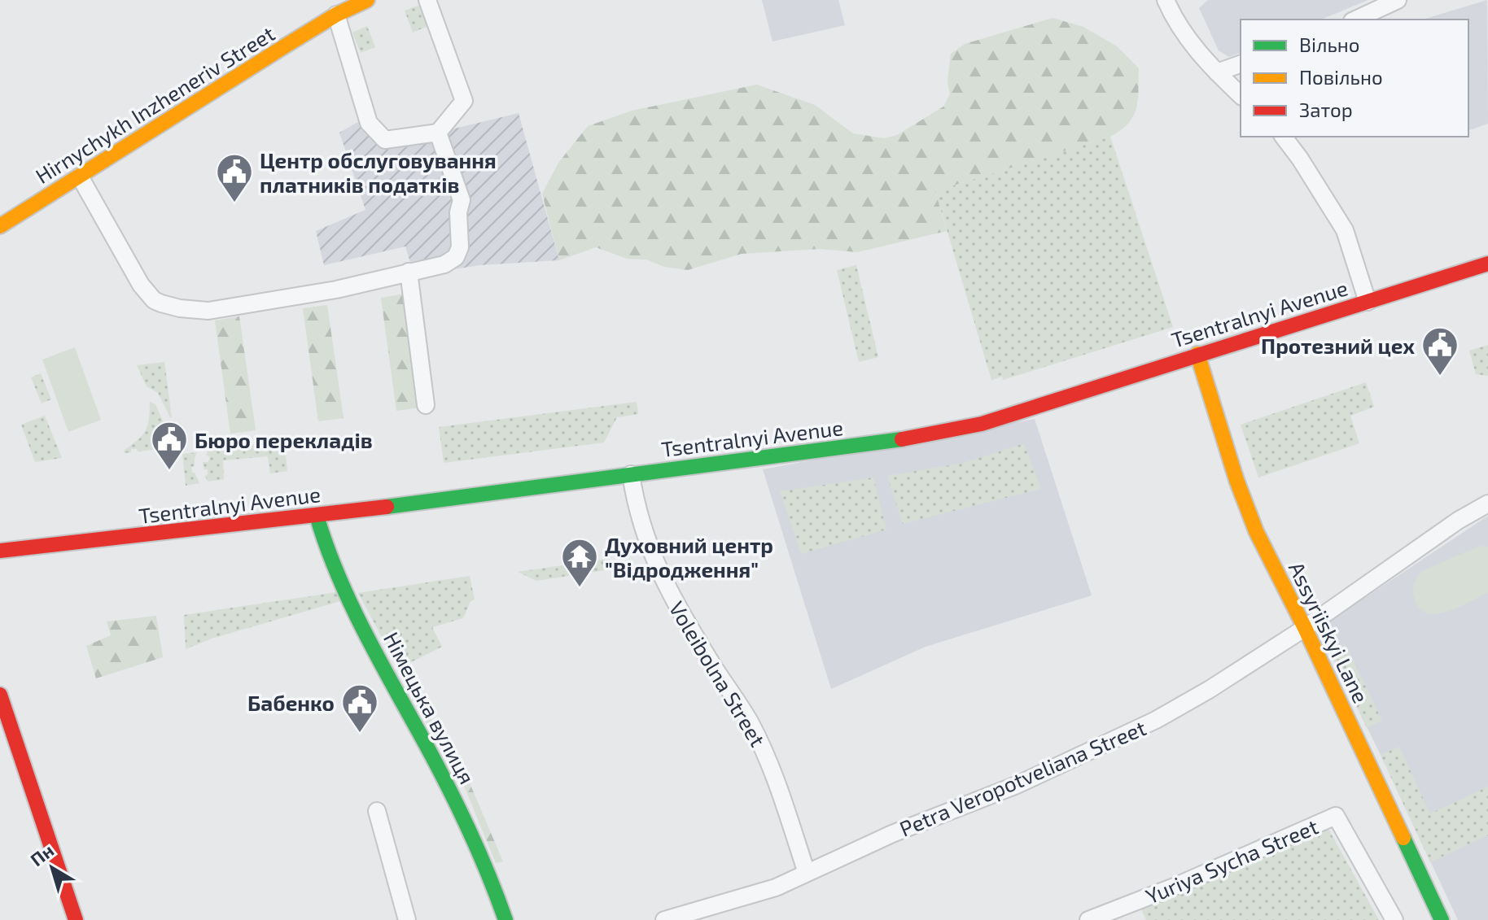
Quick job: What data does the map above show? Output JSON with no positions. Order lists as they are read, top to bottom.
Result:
{
  "streets": {
    "street": [
      "Hirnychykh Inzheneriv Street",
      "Tsentralnyi Avenue",
      "Assyriiskyi Lane",
      "Voleibolna Street",
      "Німецька вулиця",
      "Petra Veropotveliana Street",
      "Yuriya Sycha Street"
    ]
  },
  "crossings": [
    ["Tsentralnyi Avenue", "Assyriiskyi Lane"],
    ["Tsentralnyi Avenue", "Voleibolna Street"],
    ["Tsentralnyi Avenue", "Німецька вулиця"],
    ["Assyriiskyi Lane", "Petra Veropotveliana Street"],
    ["Voleibolna Street", "Petra Veropotveliana Street"]
  ],
  "places": {
    "public building": [
      "Центр обслуговування платників податків",
      "Протезний цех",
      "Бюро перекладів",
      "Бабенко"
    ],
    "temple": ["Духовний центр \"Відродження\""]
  },
  "legend": ["Вільно", "Повільно", "Затор"],
  "north": "top left"
}
